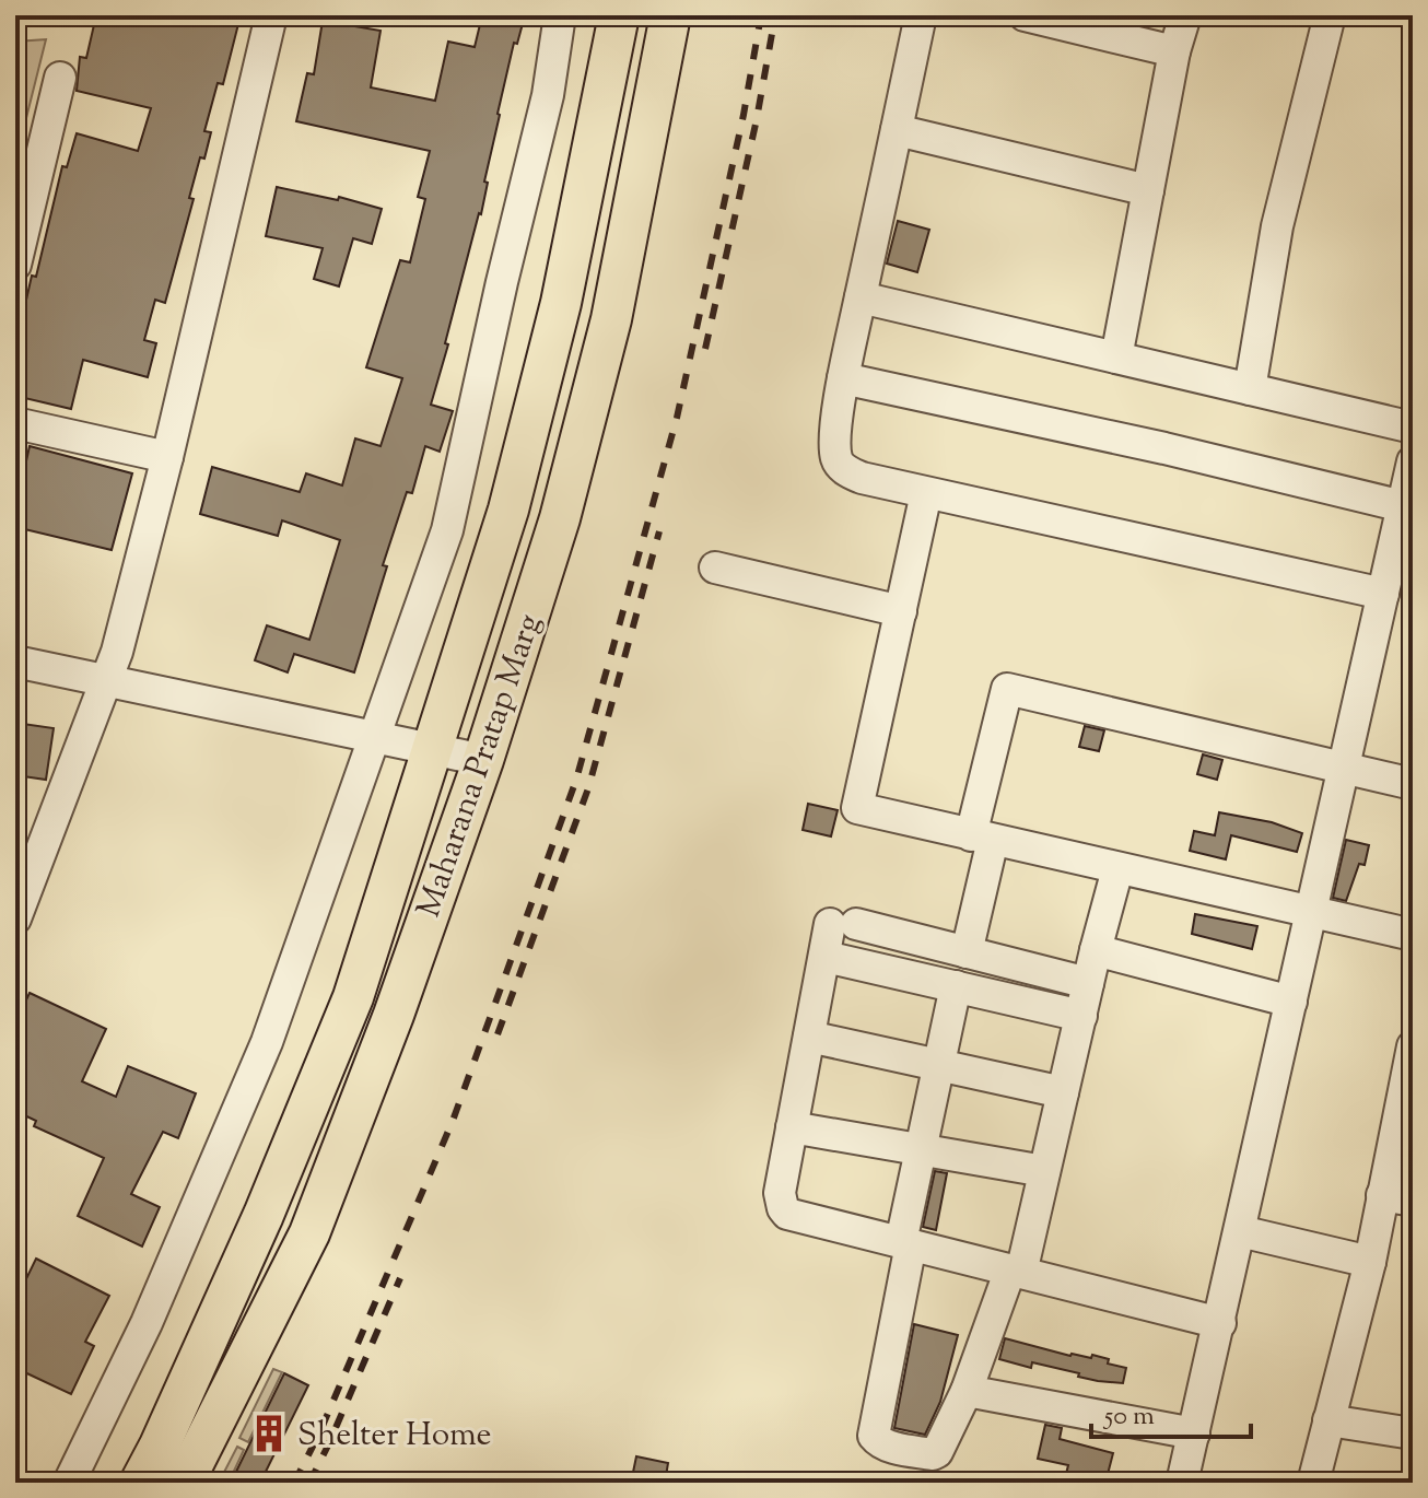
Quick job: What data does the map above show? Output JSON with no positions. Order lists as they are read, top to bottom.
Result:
{
  "streets": {
    "main road": ["Maharana Pratap Marg"]
  },
  "places": {
    "building": ["Shelter Home"]
  },
  "scale_bar": "50 m"
}
